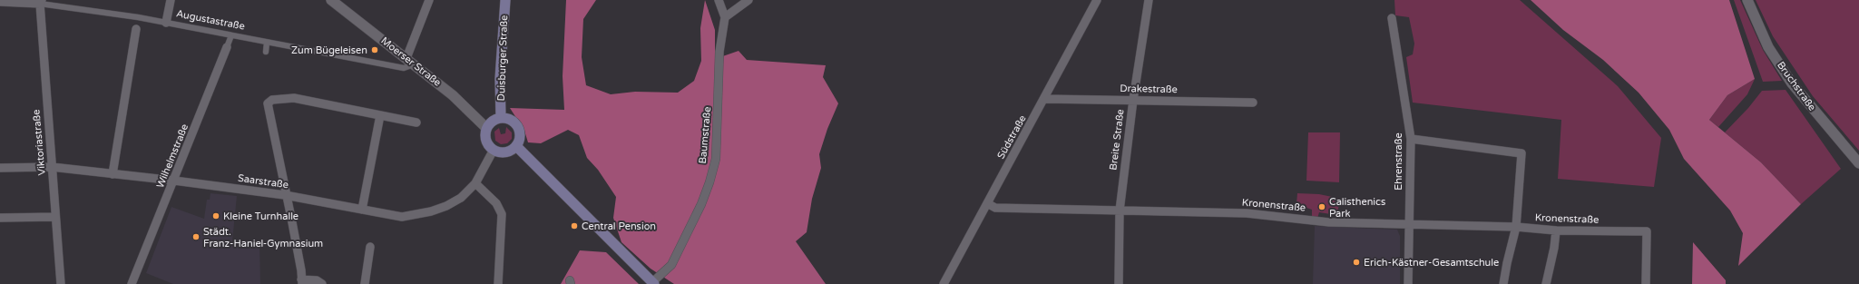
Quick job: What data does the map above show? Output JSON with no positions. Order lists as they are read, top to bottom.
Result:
{
  "streets": {
    "main road": ["Duisburger Straße"],
    "street": [
      "Augustastraße",
      "Moerser Straße",
      "Bruchstraße",
      "Drakestraße",
      "Baumstraße",
      "Südstraße",
      "Breite Straße",
      "Viktoriastraße",
      "Wilhelmstraße",
      "Ehrenstraße",
      "Saarstraße",
      "Kronenstraße"
    ]
  },
  "crossings": [
    ["Augustastraße", "Moerser Straße"],
    ["Augustastraße", "Viktoriastraße"],
    ["Augustastraße", "Wilhelmstraße"],
    ["Duisburger Straße", "Moerser Straße"],
    ["Duisburger Straße", "Saarstraße"],
    ["Moerser Straße", "Saarstraße"],
    ["Drakestraße", "Südstraße"],
    ["Drakestraße", "Breite Straße"],
    ["Südstraße", "Kronenstraße"],
    ["Breite Straße", "Kronenstraße"],
    ["Viktoriastraße", "Saarstraße"],
    ["Wilhelmstraße", "Saarstraße"],
    ["Ehrenstraße", "Kronenstraße"]
  ],
  "places": [
    "Zum Bügeleisen",
    "Calisthenics Park",
    "Kleine Turnhalle",
    "Central Pension",
    "Städt. Franz-Haniel-Gymnasium",
    "Erich-Kästner-Gesamtschule"
  ]
}
